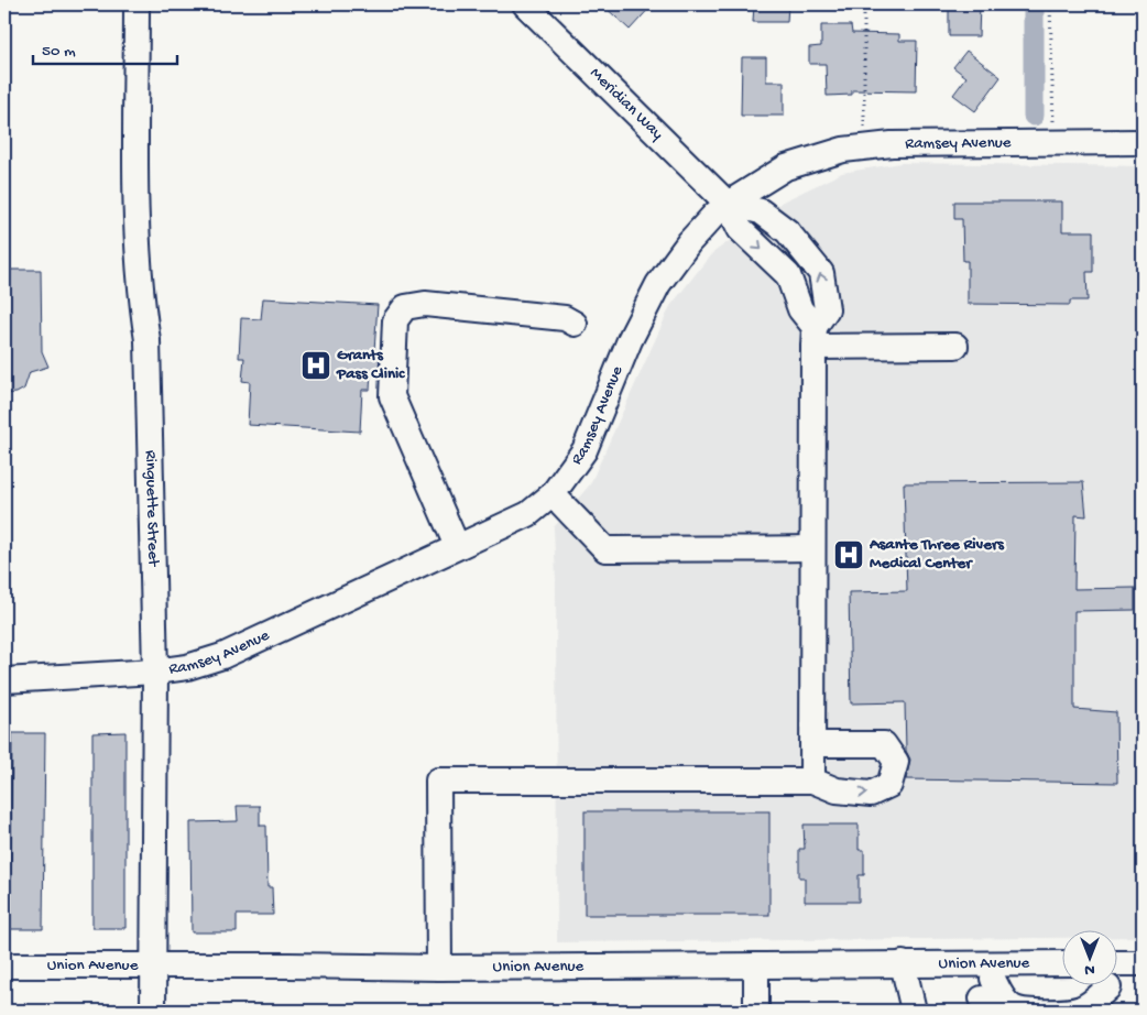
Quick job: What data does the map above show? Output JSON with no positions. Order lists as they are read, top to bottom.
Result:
{
  "streets": {
    "street": [
      "Meridian Way",
      "Ramsey Avenue",
      "Ringuette Street",
      "Union Avenue"
    ]
  },
  "crossings": [
    ["Meridian Way", "Ramsey Avenue"],
    ["Ramsey Avenue", "Ringuette Street"],
    ["Ringuette Street", "Union Avenue"]
  ],
  "places": {
    "hospital": ["Grants Pass Clinic", "Asante Three Rivers Medical Center"]
  },
  "scale_bar": "50 m",
  "north": "bottom"
}
